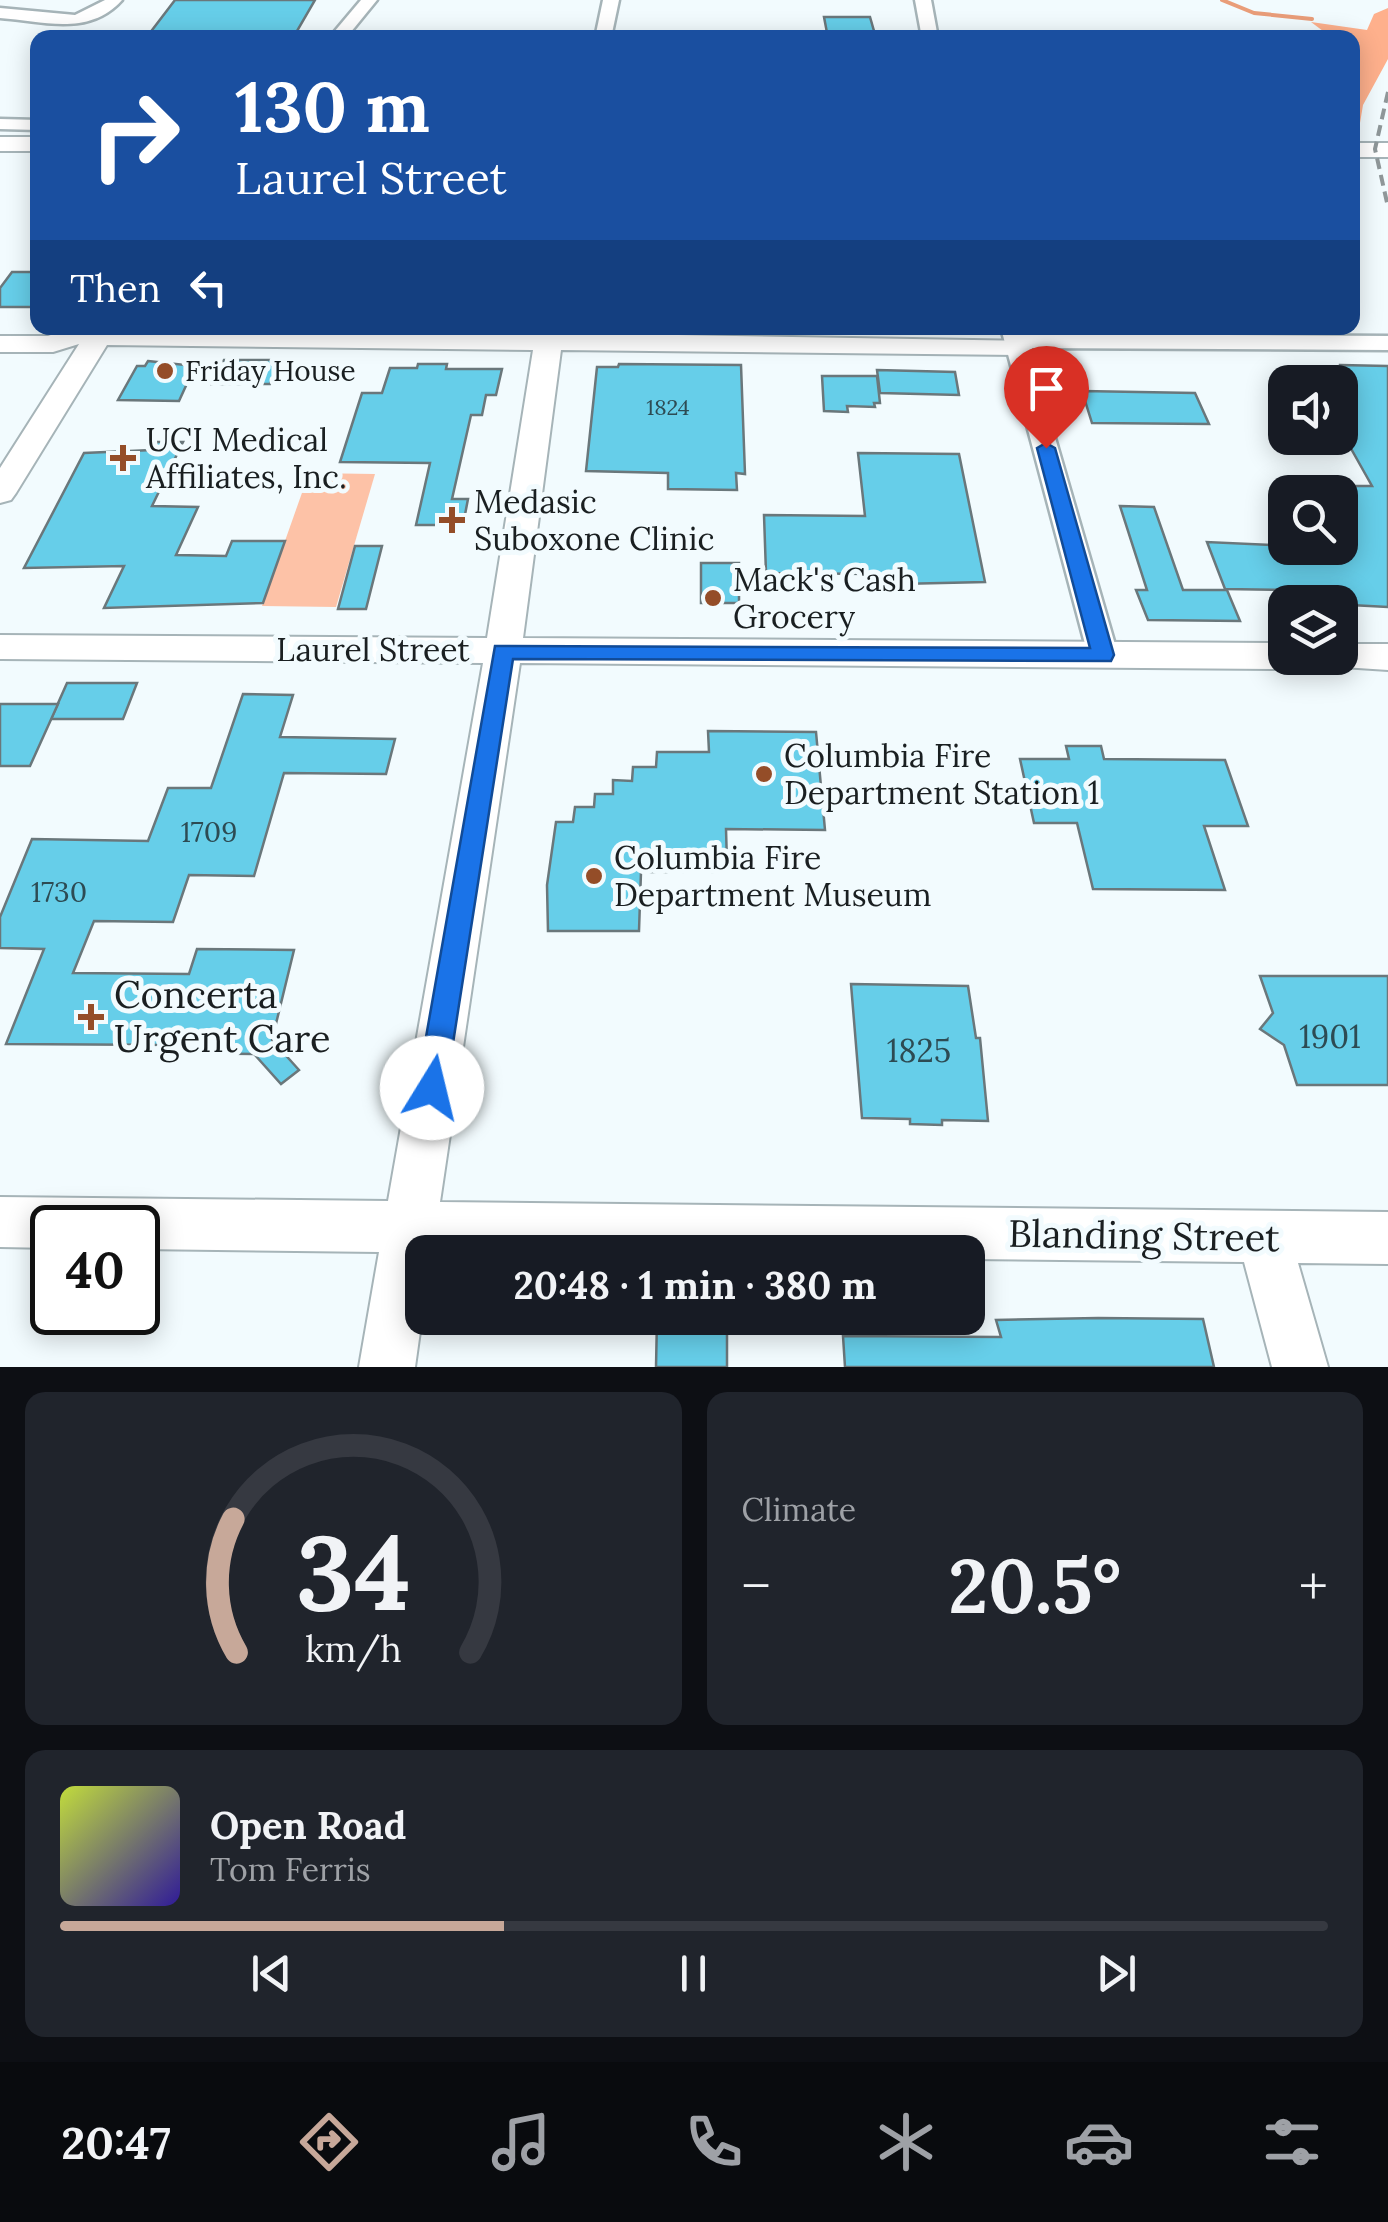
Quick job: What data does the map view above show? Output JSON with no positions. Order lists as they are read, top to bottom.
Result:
{
  "streets": {
    "street": ["Laurel Street", "Blanding Street"]
  },
  "places": {
    "other": [
      "Friday House",
      "Mack's Cash Grocery",
      "Columbia Fire Department Station 1",
      "Columbia Fire Department Museum"
    ],
    "health": ["UCI Medical Affiliates, Inc.", "Medasic Suboxone Clinic", "Concerta Urgent Care"]
  },
  "house_numbers": [
    "1824",
    "1709",
    "1730",
    "1901",
    "1825"
  ],
  "page": {
    "turn": ["130 m", "Laurel Street"],
    "then": "Then",
    "limit": "40",
    "trip": "20:48 · 1 min · 380 m",
    "tile": "Climate",
    "heat": ["−", "20.5°", "+"],
    "song": ["Open Road", "Tom Ferris"],
    "tabs": "20:47",
    "gauge": ["34", "km/h"]
  }
}
